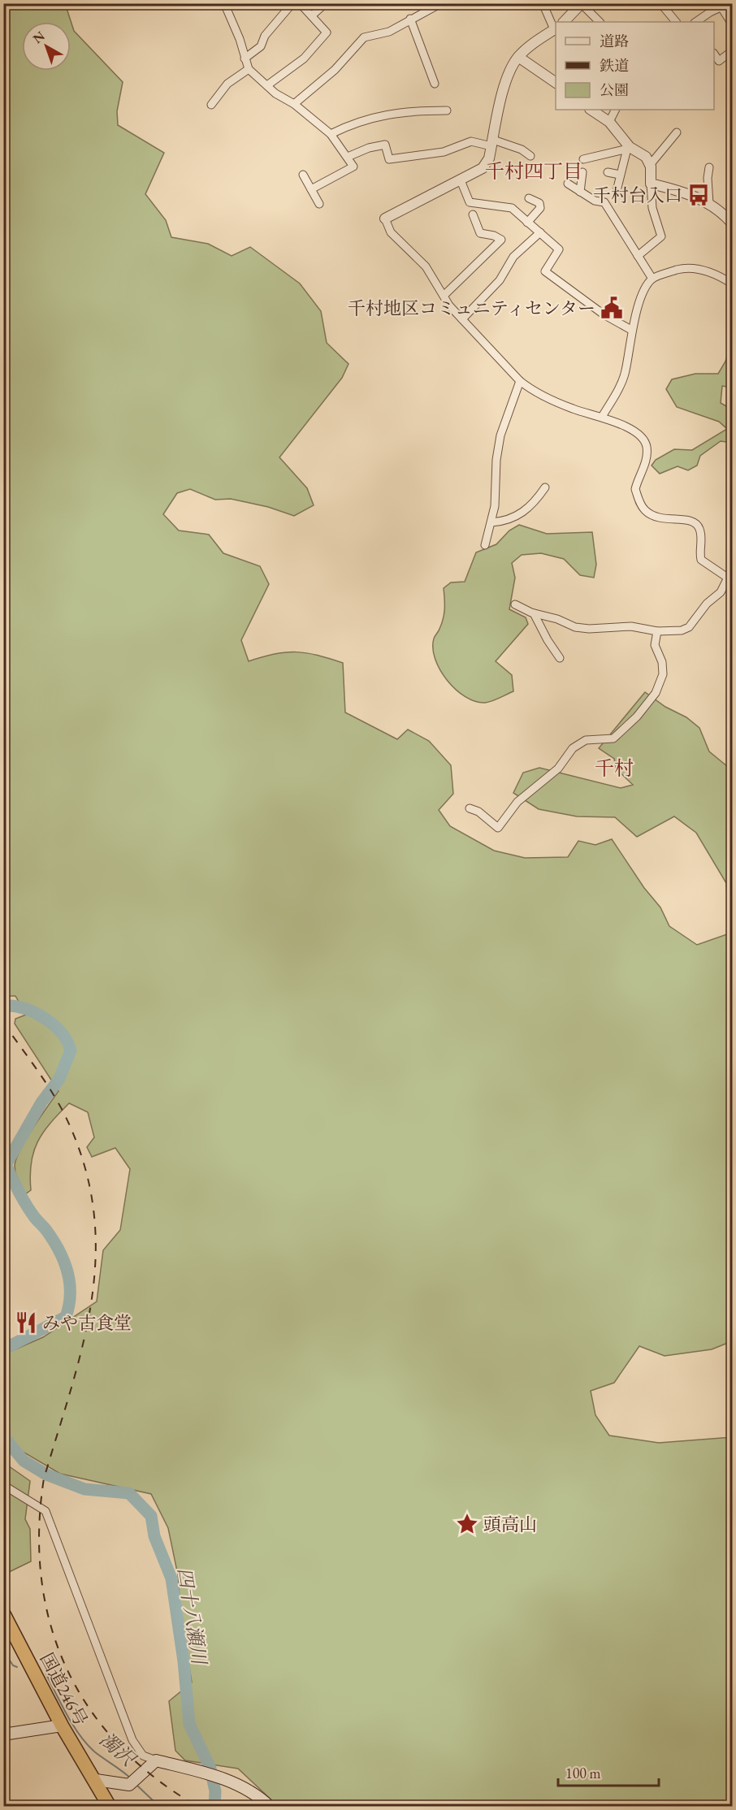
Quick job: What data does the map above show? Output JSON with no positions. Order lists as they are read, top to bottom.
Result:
{
  "streets": {
    "highway": ["国道246号"]
  },
  "districts": ["千村四丁目", "千村"],
  "water": ["四十八瀬川", "濁沢"],
  "places": {
    "bus stop": ["千村台入口"],
    "public building": ["千村地区コミュニティセンター"],
    "restaurant": ["みや古食堂"],
    "place": ["頭高山"]
  },
  "legend": ["道路", "鉄道", "公園"],
  "scale_bar": "100 m",
  "north": "top left"
}
